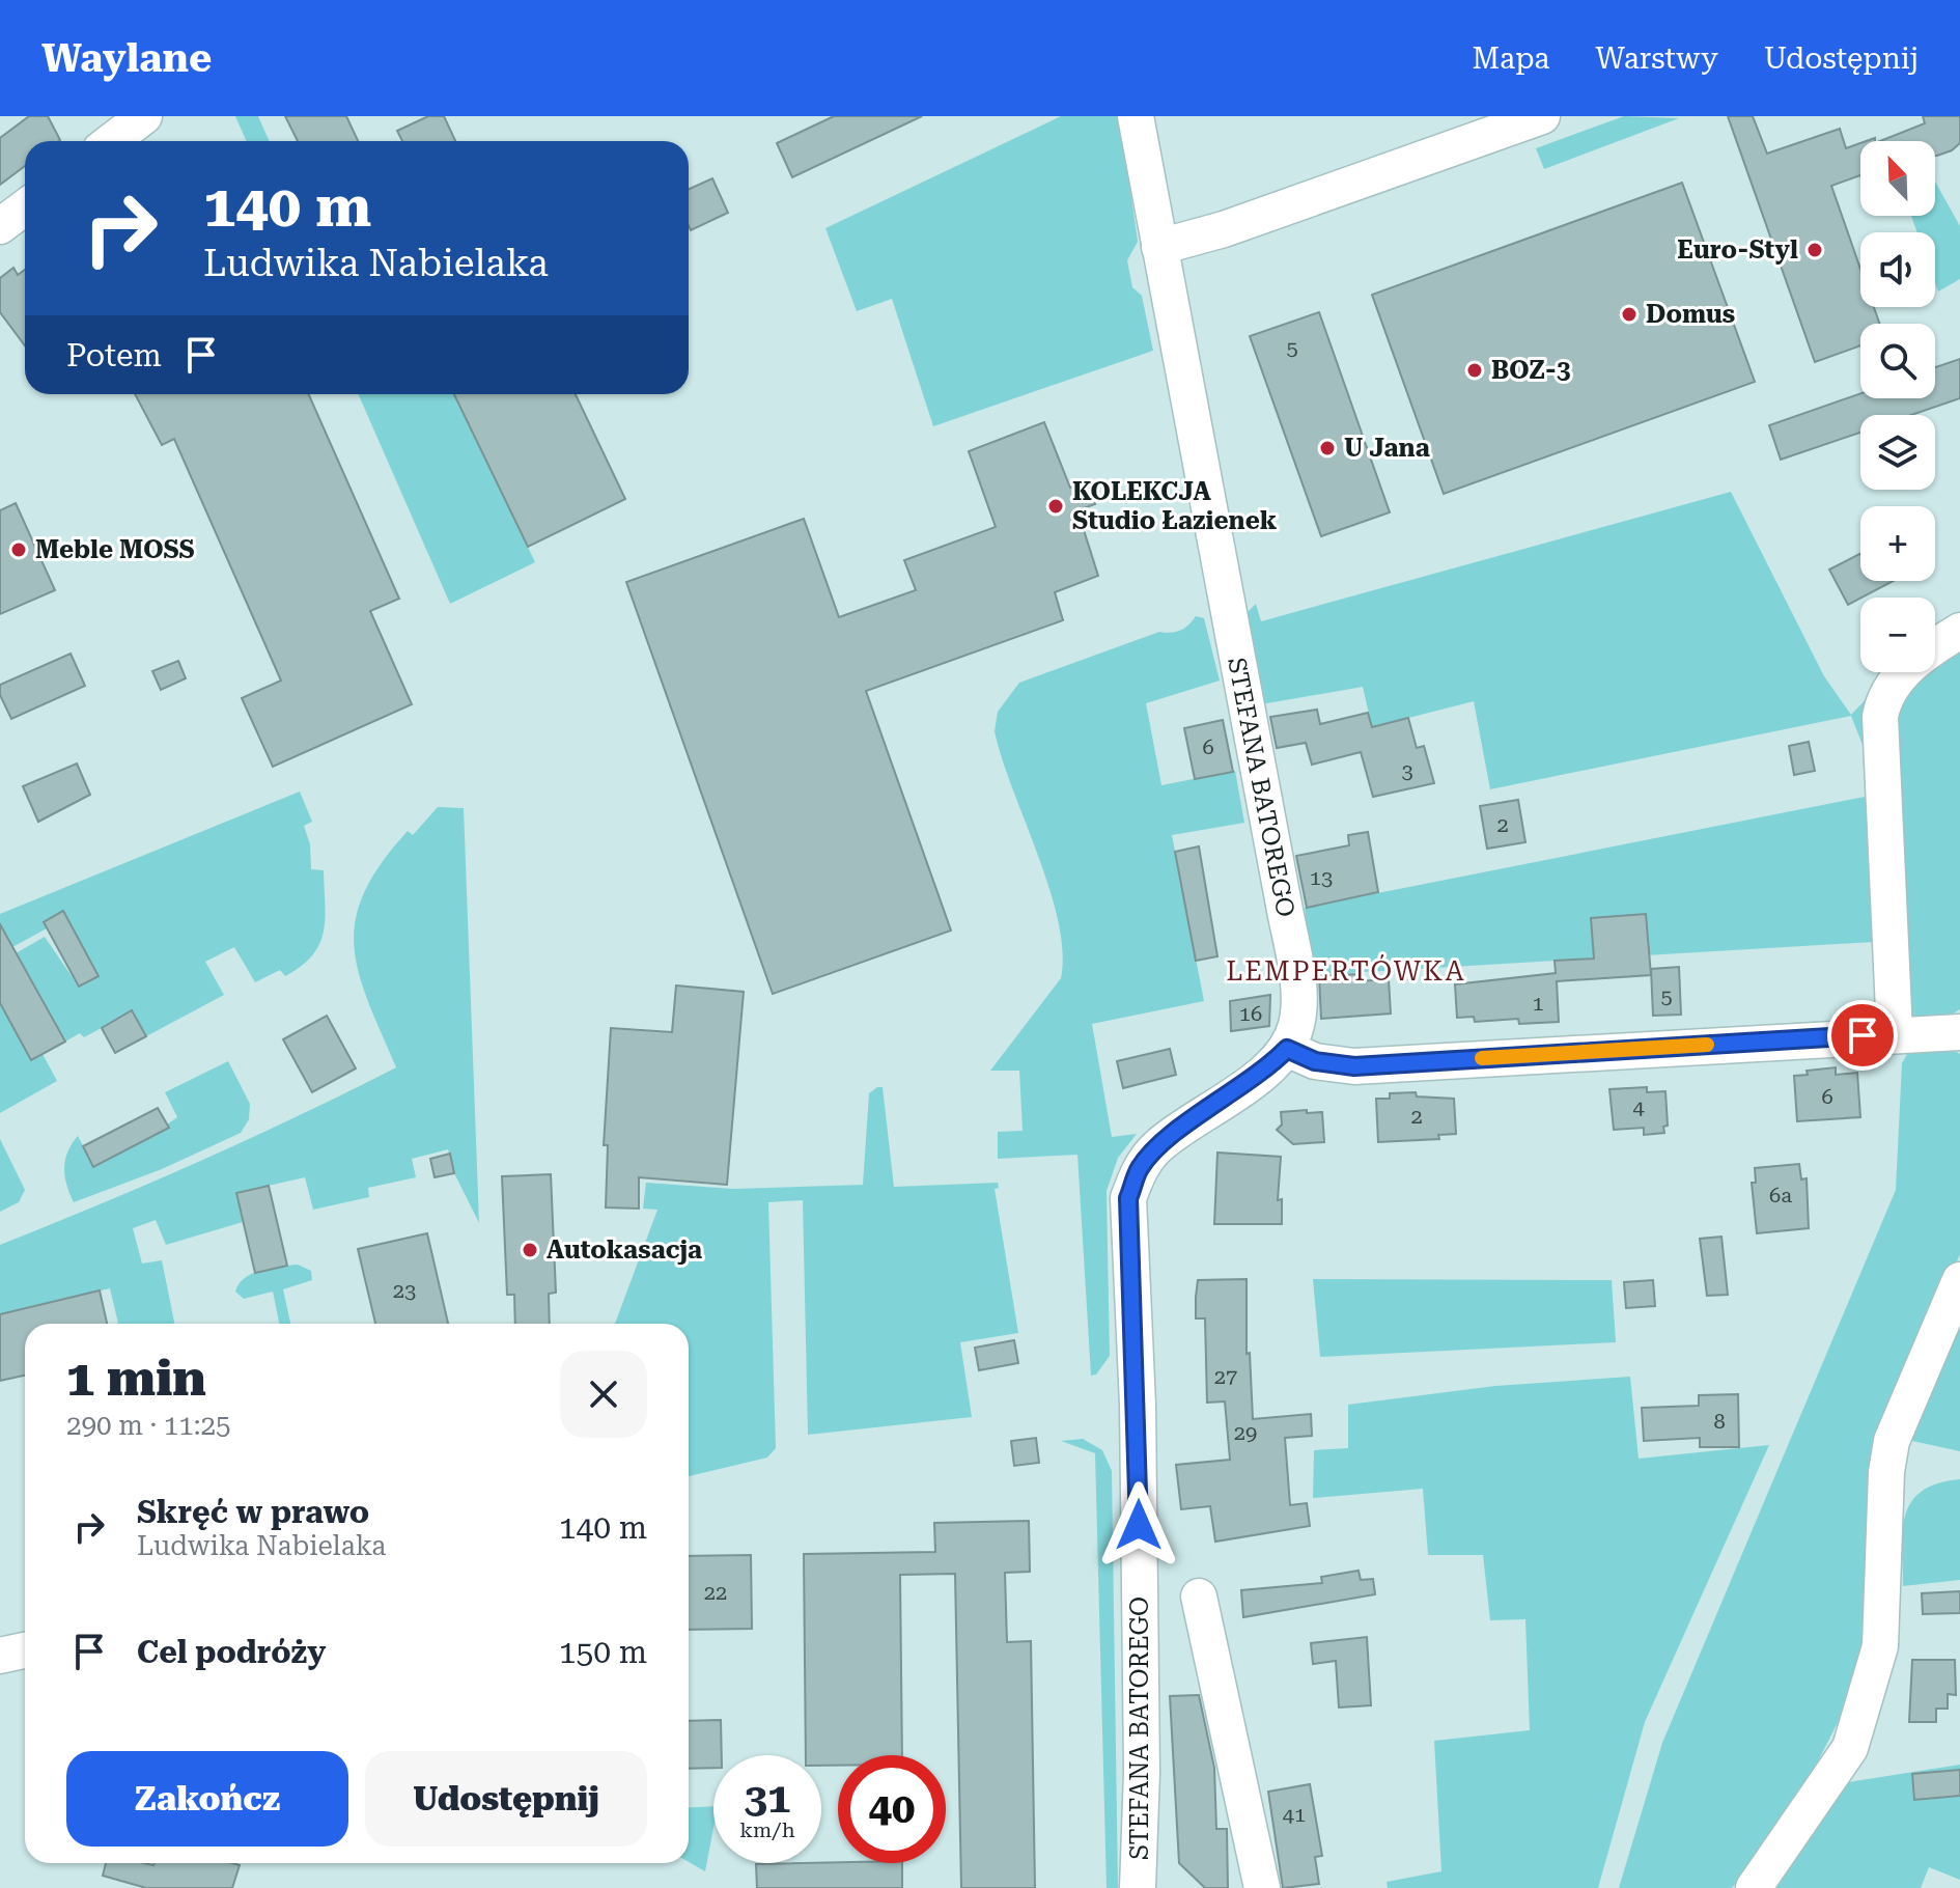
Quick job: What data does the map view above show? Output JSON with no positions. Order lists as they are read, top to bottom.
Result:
{
  "streets": {
    "street": ["STEFANA BATOREGO"]
  },
  "districts": ["LEMPERTÓWKA"],
  "places": [
    "Euro-Styl",
    "Domus",
    "BOZ-3",
    "U Jana",
    "KOLEKCJA Studio Łazienek",
    "Meble MOSS",
    "Autokasacja"
  ],
  "house_numbers": [
    "5",
    "6",
    "3",
    "2",
    "13",
    "5",
    "1",
    "16",
    "6",
    "4",
    "2",
    "6a",
    "23",
    "27",
    "8",
    "29",
    "22",
    "41"
  ],
  "north": "top left",
  "page": {
    "header": "Waylane",
    "nav": ["Mapa", "Warstwy", "Udostępnij"],
    "map_buttons": ["+", "−"],
    "turn": ["140 m", "Ludwika Nabielaka"],
    "then": "Potem",
    "heading": ["1 min", "290 m · 11:25"],
    "list": [
      {
        "name": "Skręć w prawo",
        "note": "Ludwika Nabielaka",
        "value": "140 m"
      },
      {
        "name": "Cel podróży",
        "value": "150 m"
      }
    ],
    "buttons": ["Zakończ", "Udostępnij"],
    "speed": "31 km/h",
    "limit": "40"
  }
}
